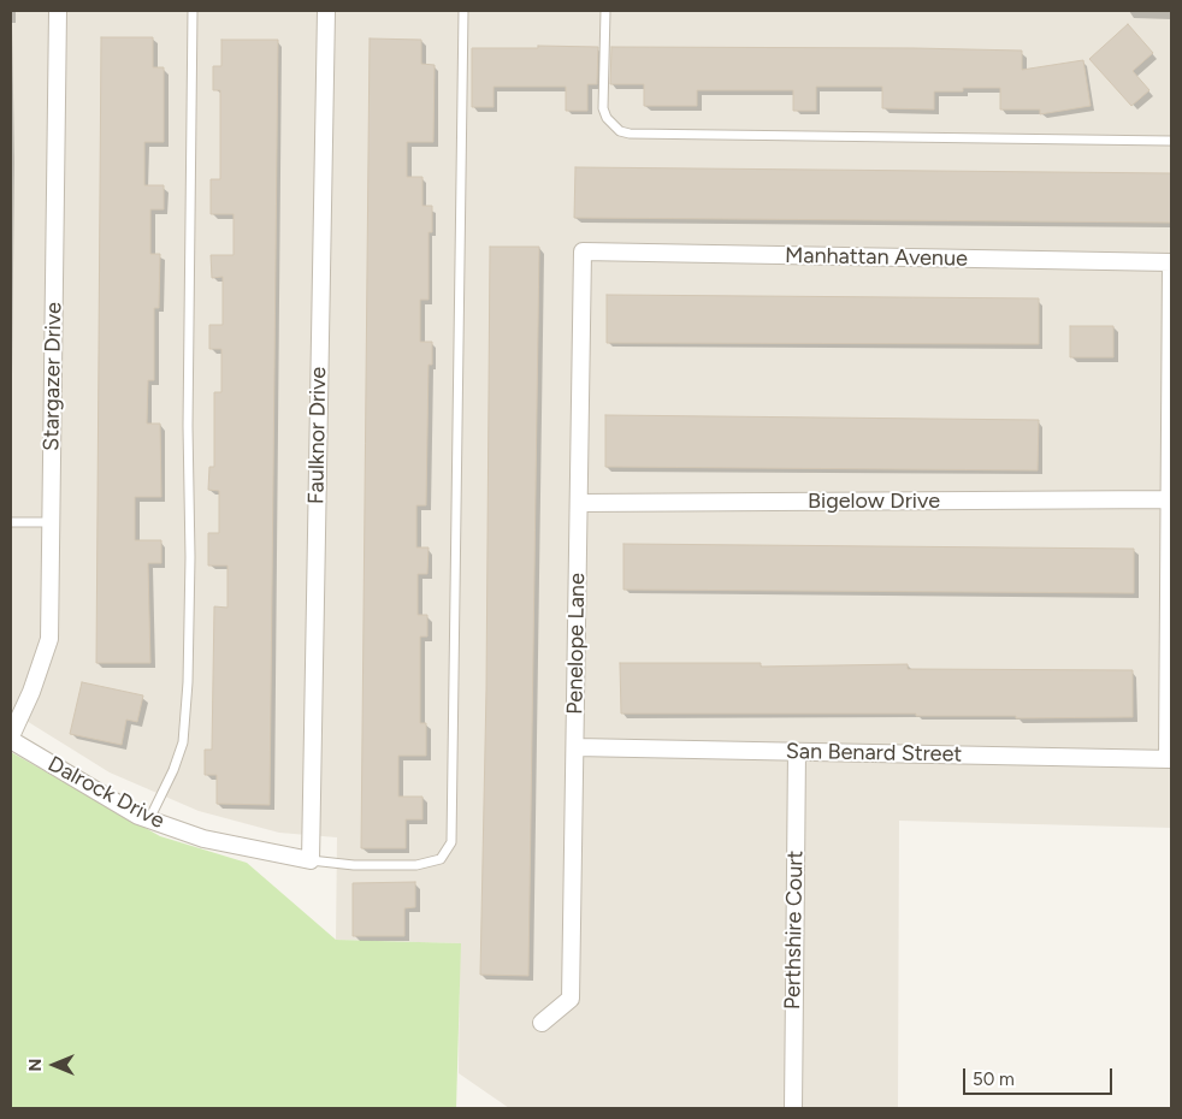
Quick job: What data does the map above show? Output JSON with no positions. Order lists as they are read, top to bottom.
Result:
{
  "streets": {
    "street": [
      "Manhattan Avenue",
      "Stargazer Drive",
      "Faulknor Drive",
      "Bigelow Drive",
      "Penelope Lane",
      "San Benard Street",
      "Dalrock Drive",
      "Perthshire Court"
    ]
  },
  "crossings": [
    ["Manhattan Avenue", "Penelope Lane"],
    ["Stargazer Drive", "Dalrock Drive"],
    ["Faulknor Drive", "Dalrock Drive"],
    ["Bigelow Drive", "Penelope Lane"],
    ["Penelope Lane", "San Benard Street"],
    ["San Benard Street", "Perthshire Court"]
  ],
  "scale_bar": "50 m",
  "north": "left"
}
